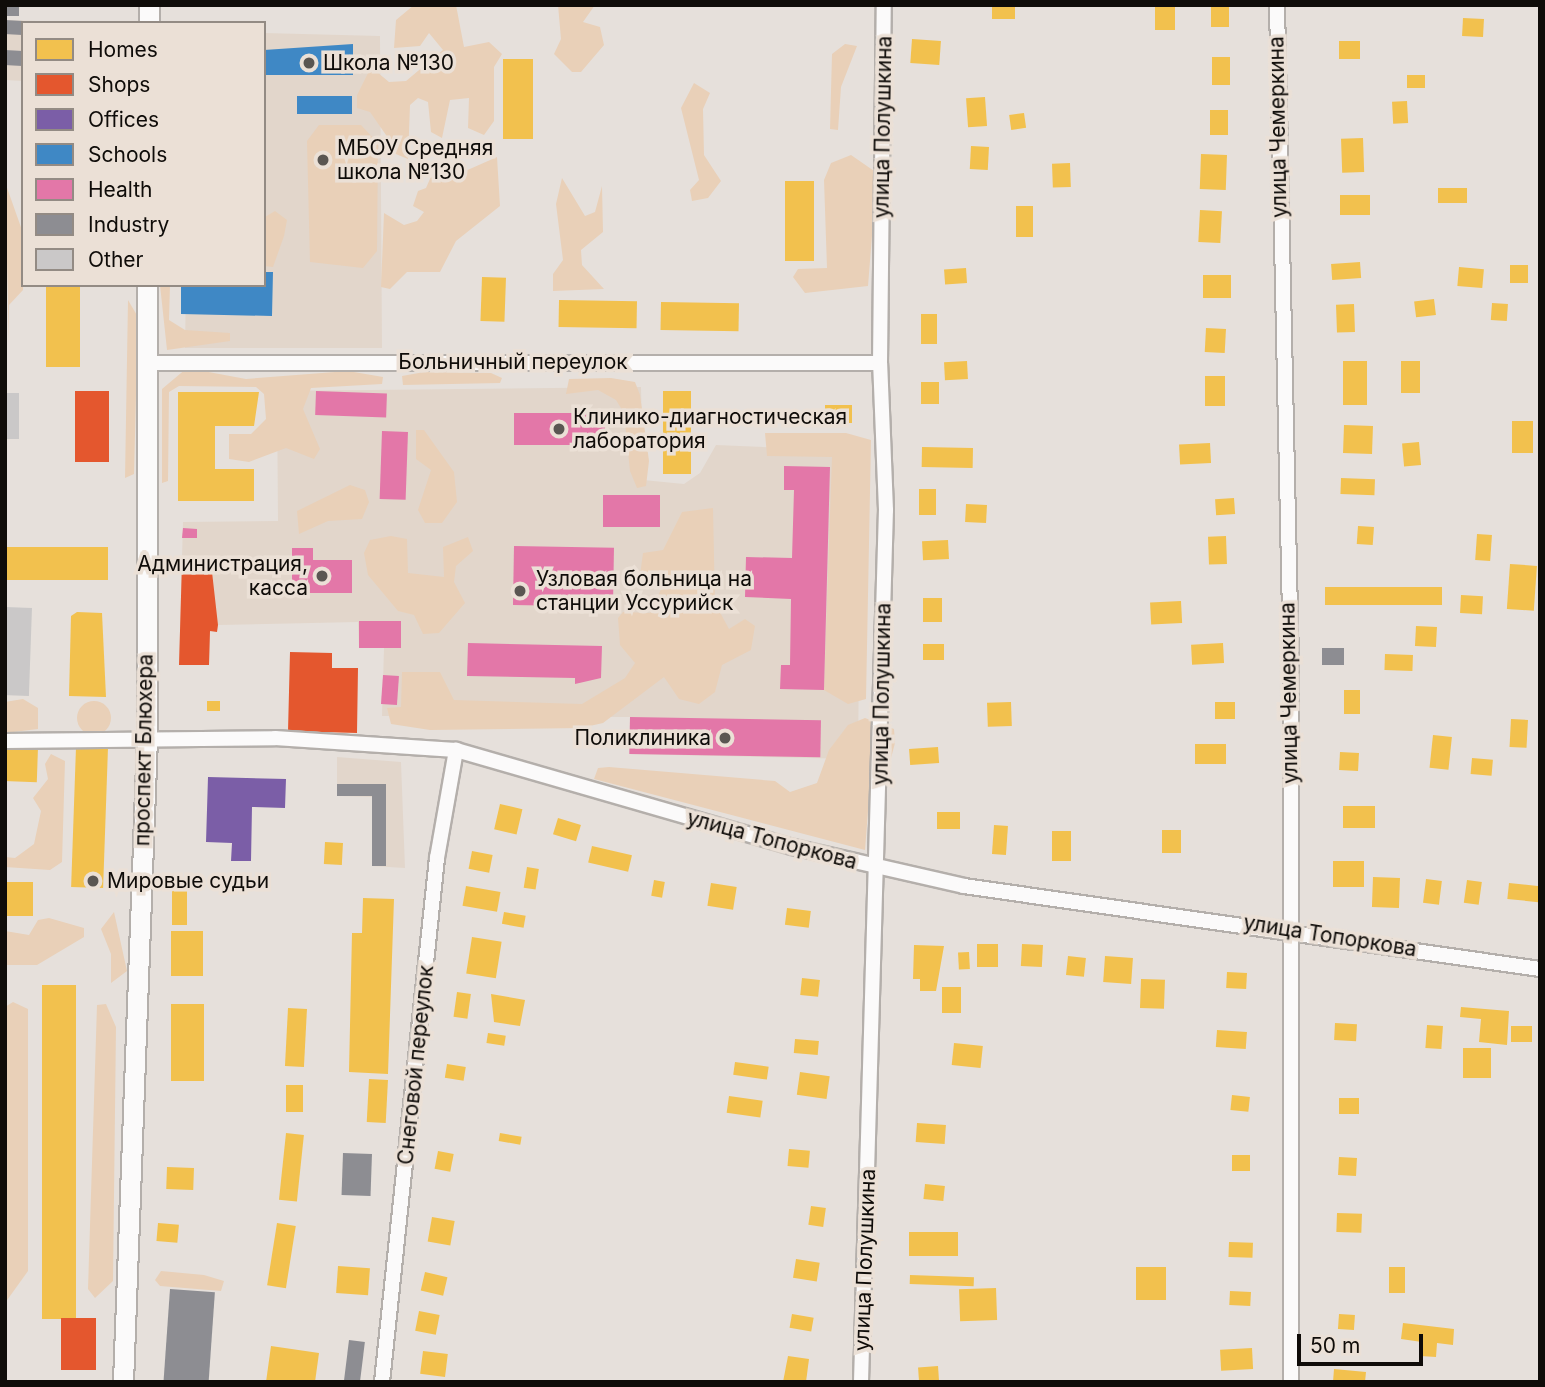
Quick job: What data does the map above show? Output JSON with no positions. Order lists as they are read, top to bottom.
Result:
{
  "streets": {
    "main road": ["проспект Блюхера"],
    "street": [
      "улица Полушкина",
      "улица Чемеркина",
      "Больничный переулок",
      "улица Топоркова",
      "Снеговой переулок"
    ]
  },
  "crossings": [
    ["улица Полушкина", "Больничный переулок"],
    ["улица Полушкина", "улица Топоркова"],
    ["улица Чемеркина", "улица Топоркова"],
    ["Больничный переулок", "проспект Блюхера"],
    ["проспект Блюхера", "улица Топоркова"],
    ["улица Топоркова", "Снеговой переулок"]
  ],
  "places": [
    "Школа №130",
    "МБОУ Средняя школа №130",
    "Клинико-диагностическая лаборатория",
    "Администрация, касса",
    "Узловая больница на станции Уссурийск",
    "Поликлиника",
    "Мировые судьи"
  ],
  "legend": [
    "Homes",
    "Shops",
    "Offices",
    "Schools",
    "Health",
    "Industry",
    "Other"
  ],
  "scale_bar": "50 m"
}
